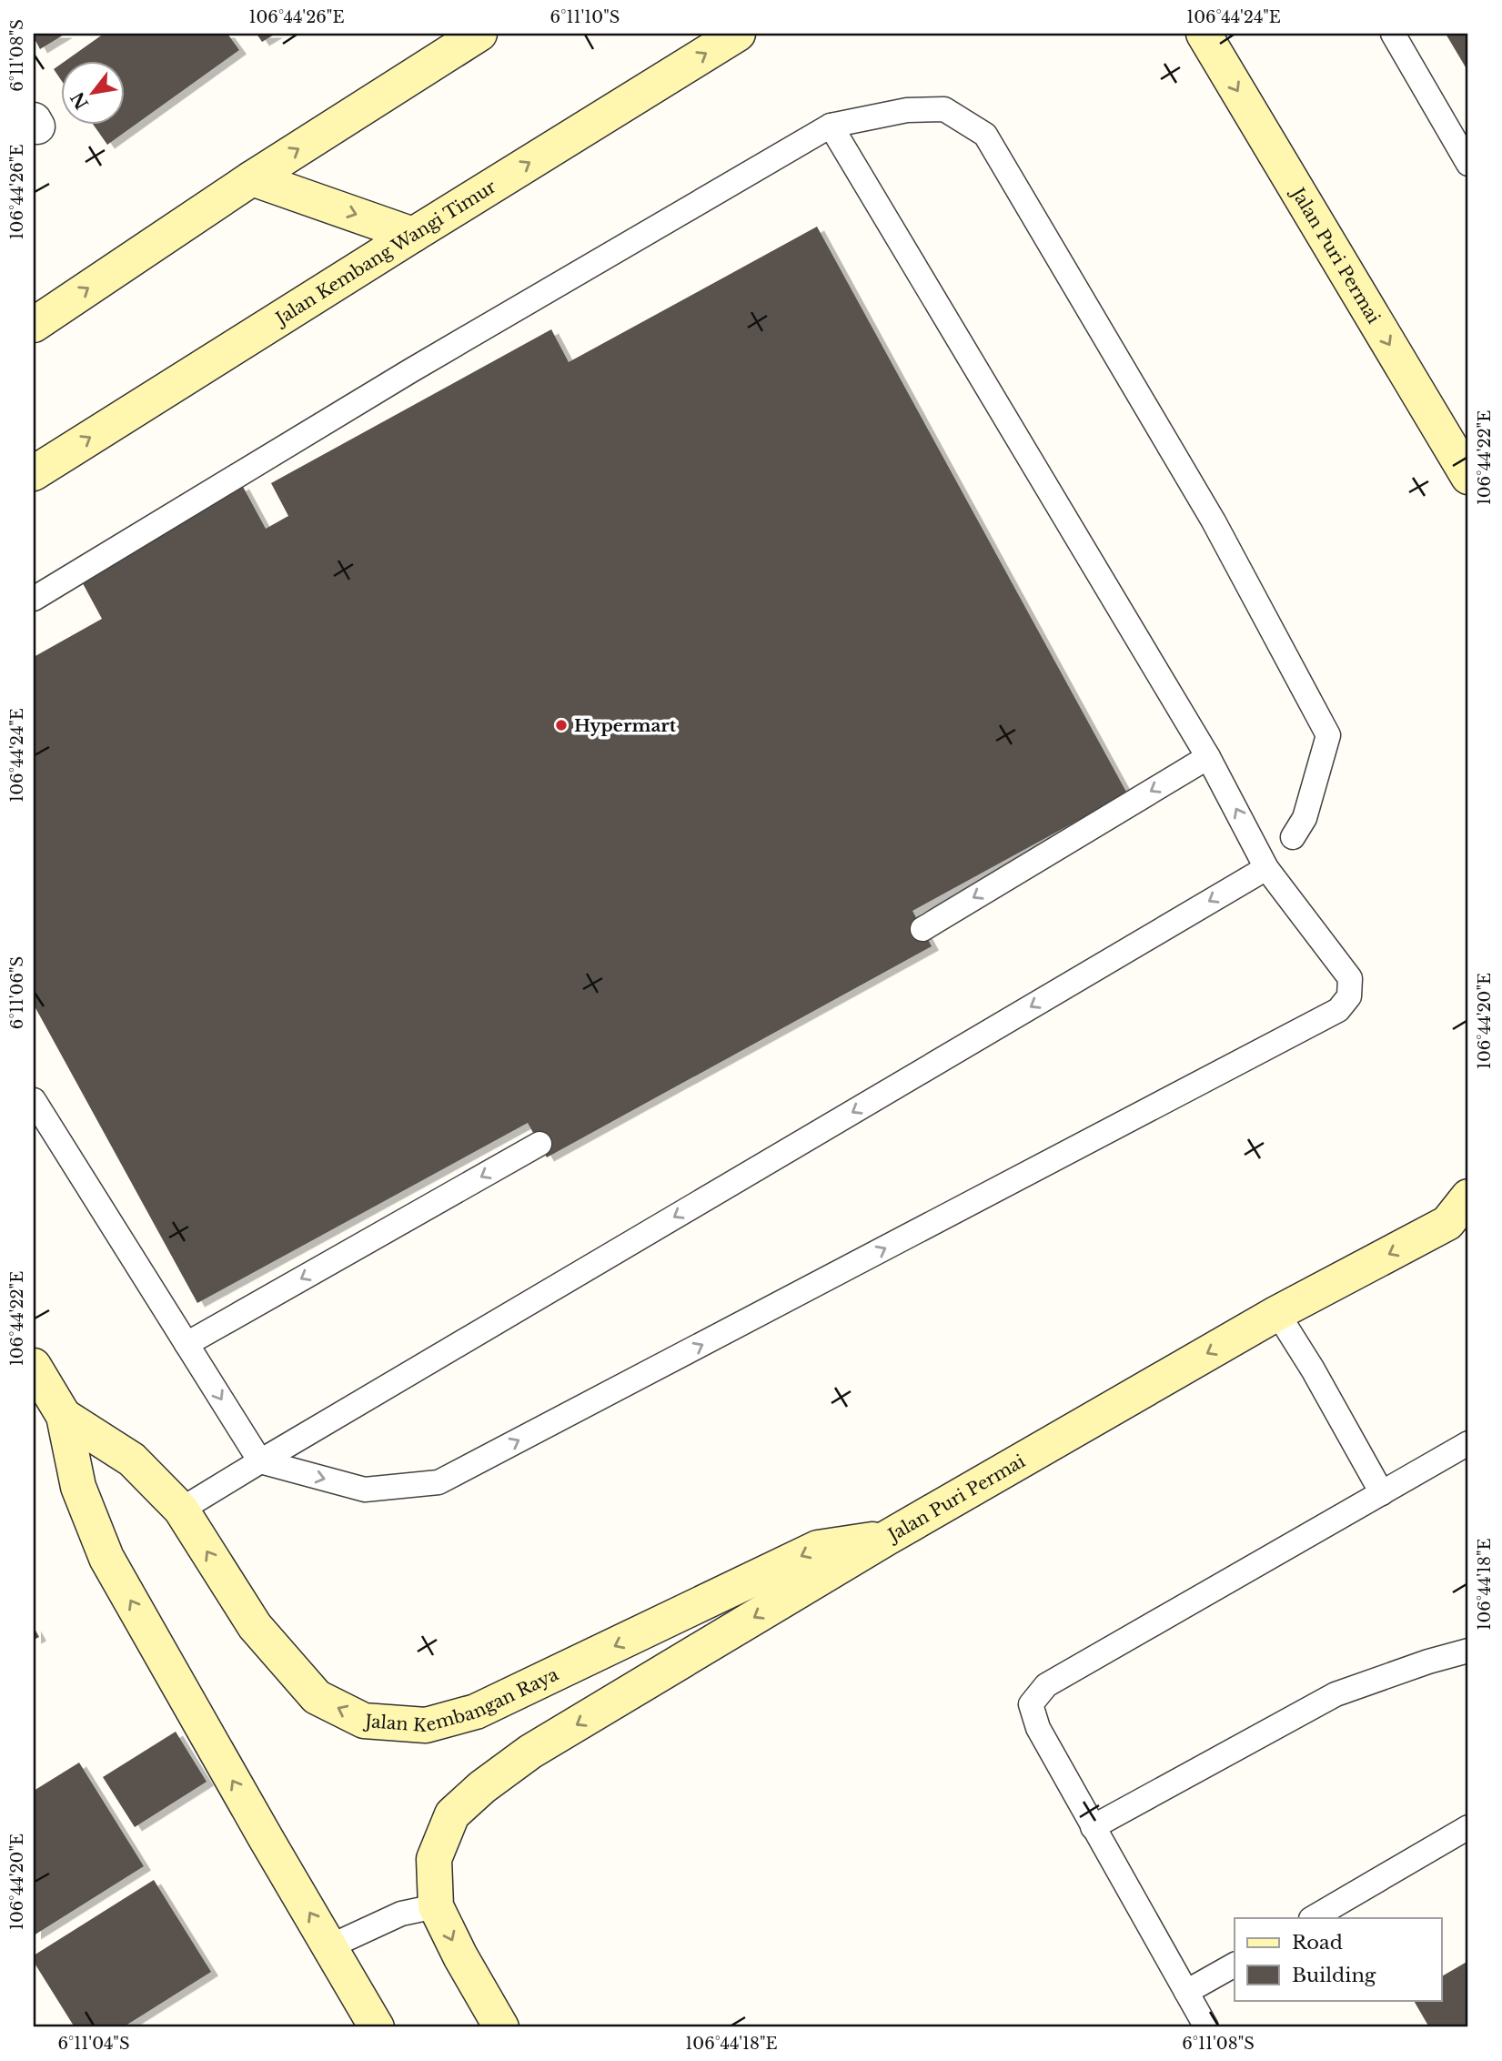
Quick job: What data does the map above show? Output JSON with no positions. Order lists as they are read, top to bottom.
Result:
{
  "streets": {
    "main road": ["Jalan Kembang Wangi Timur", "Jalan Puri Permai", "Jalan Kembangan Raya"]
  },
  "crossings": [
    ["Jalan Puri Permai", "Jalan Kembangan Raya"]
  ],
  "places": ["Hypermart"],
  "legend": ["Road", "Building"],
  "north": "bottom left",
  "coordinates": [
    "106°44'26\"E",
    "6°11'10\"S",
    "106°44'24\"E",
    "6°11'08\"S",
    "106°44'22\"E",
    "6°11'06\"S",
    "106°44'20\"E",
    "106°44'18\"E",
    "6°11'04\"S"
  ]
}
